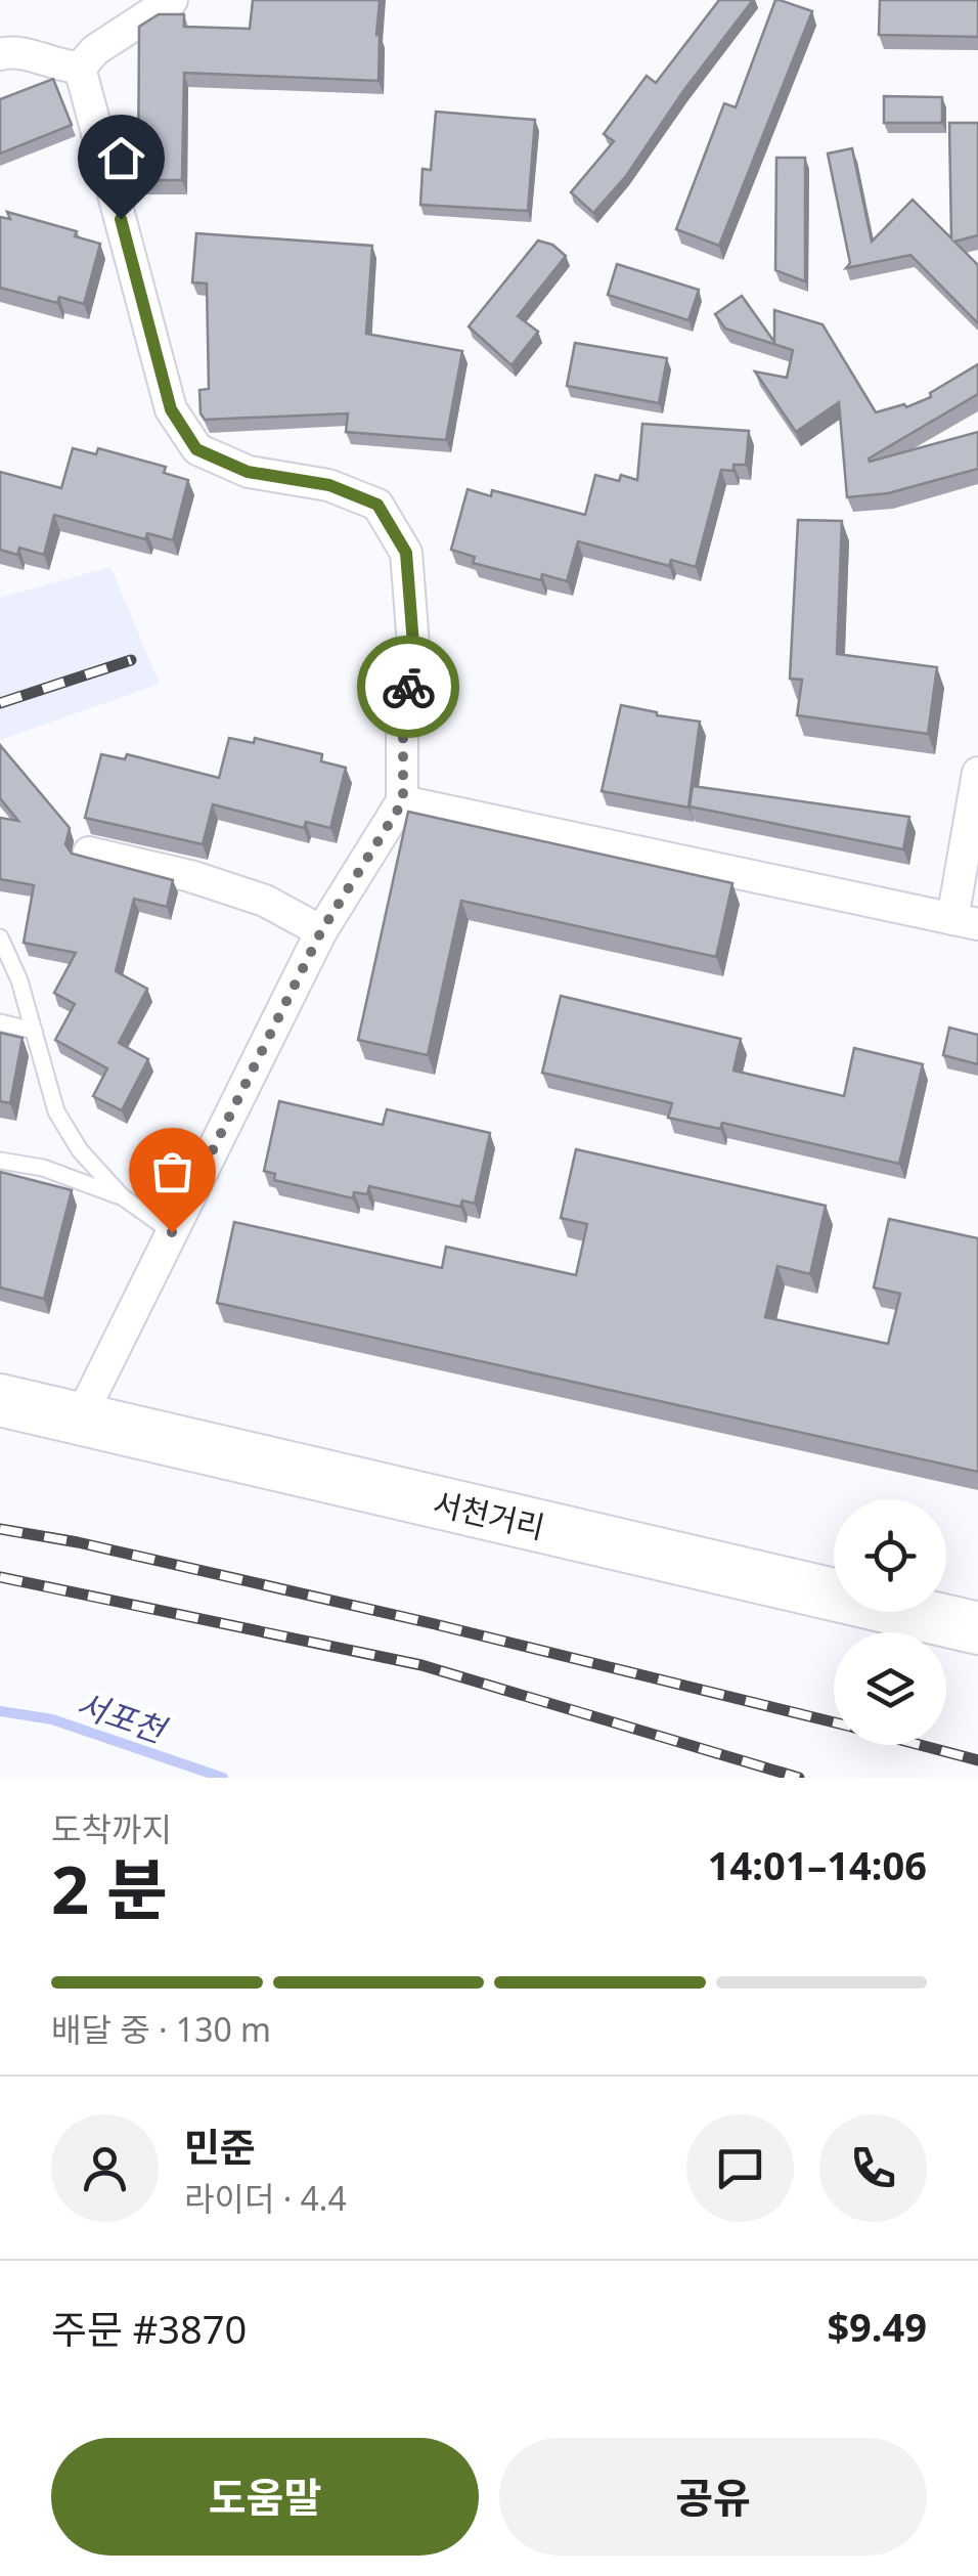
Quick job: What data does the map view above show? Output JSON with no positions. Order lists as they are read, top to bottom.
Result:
{
  "streets": {
    "main road": ["서천거리"]
  },
  "water": ["서포천"],
  "page": {
    "heading": ["2 분", "도착까지", "14:01–14:06"],
    "panel": [
      "민준",
      "라이더 · 4.4",
      "주문 #3870",
      "$9.49"
    ],
    "bar": "배달 중 · 130 m",
    "buttons": ["도움말", "공유"]
  }
}
